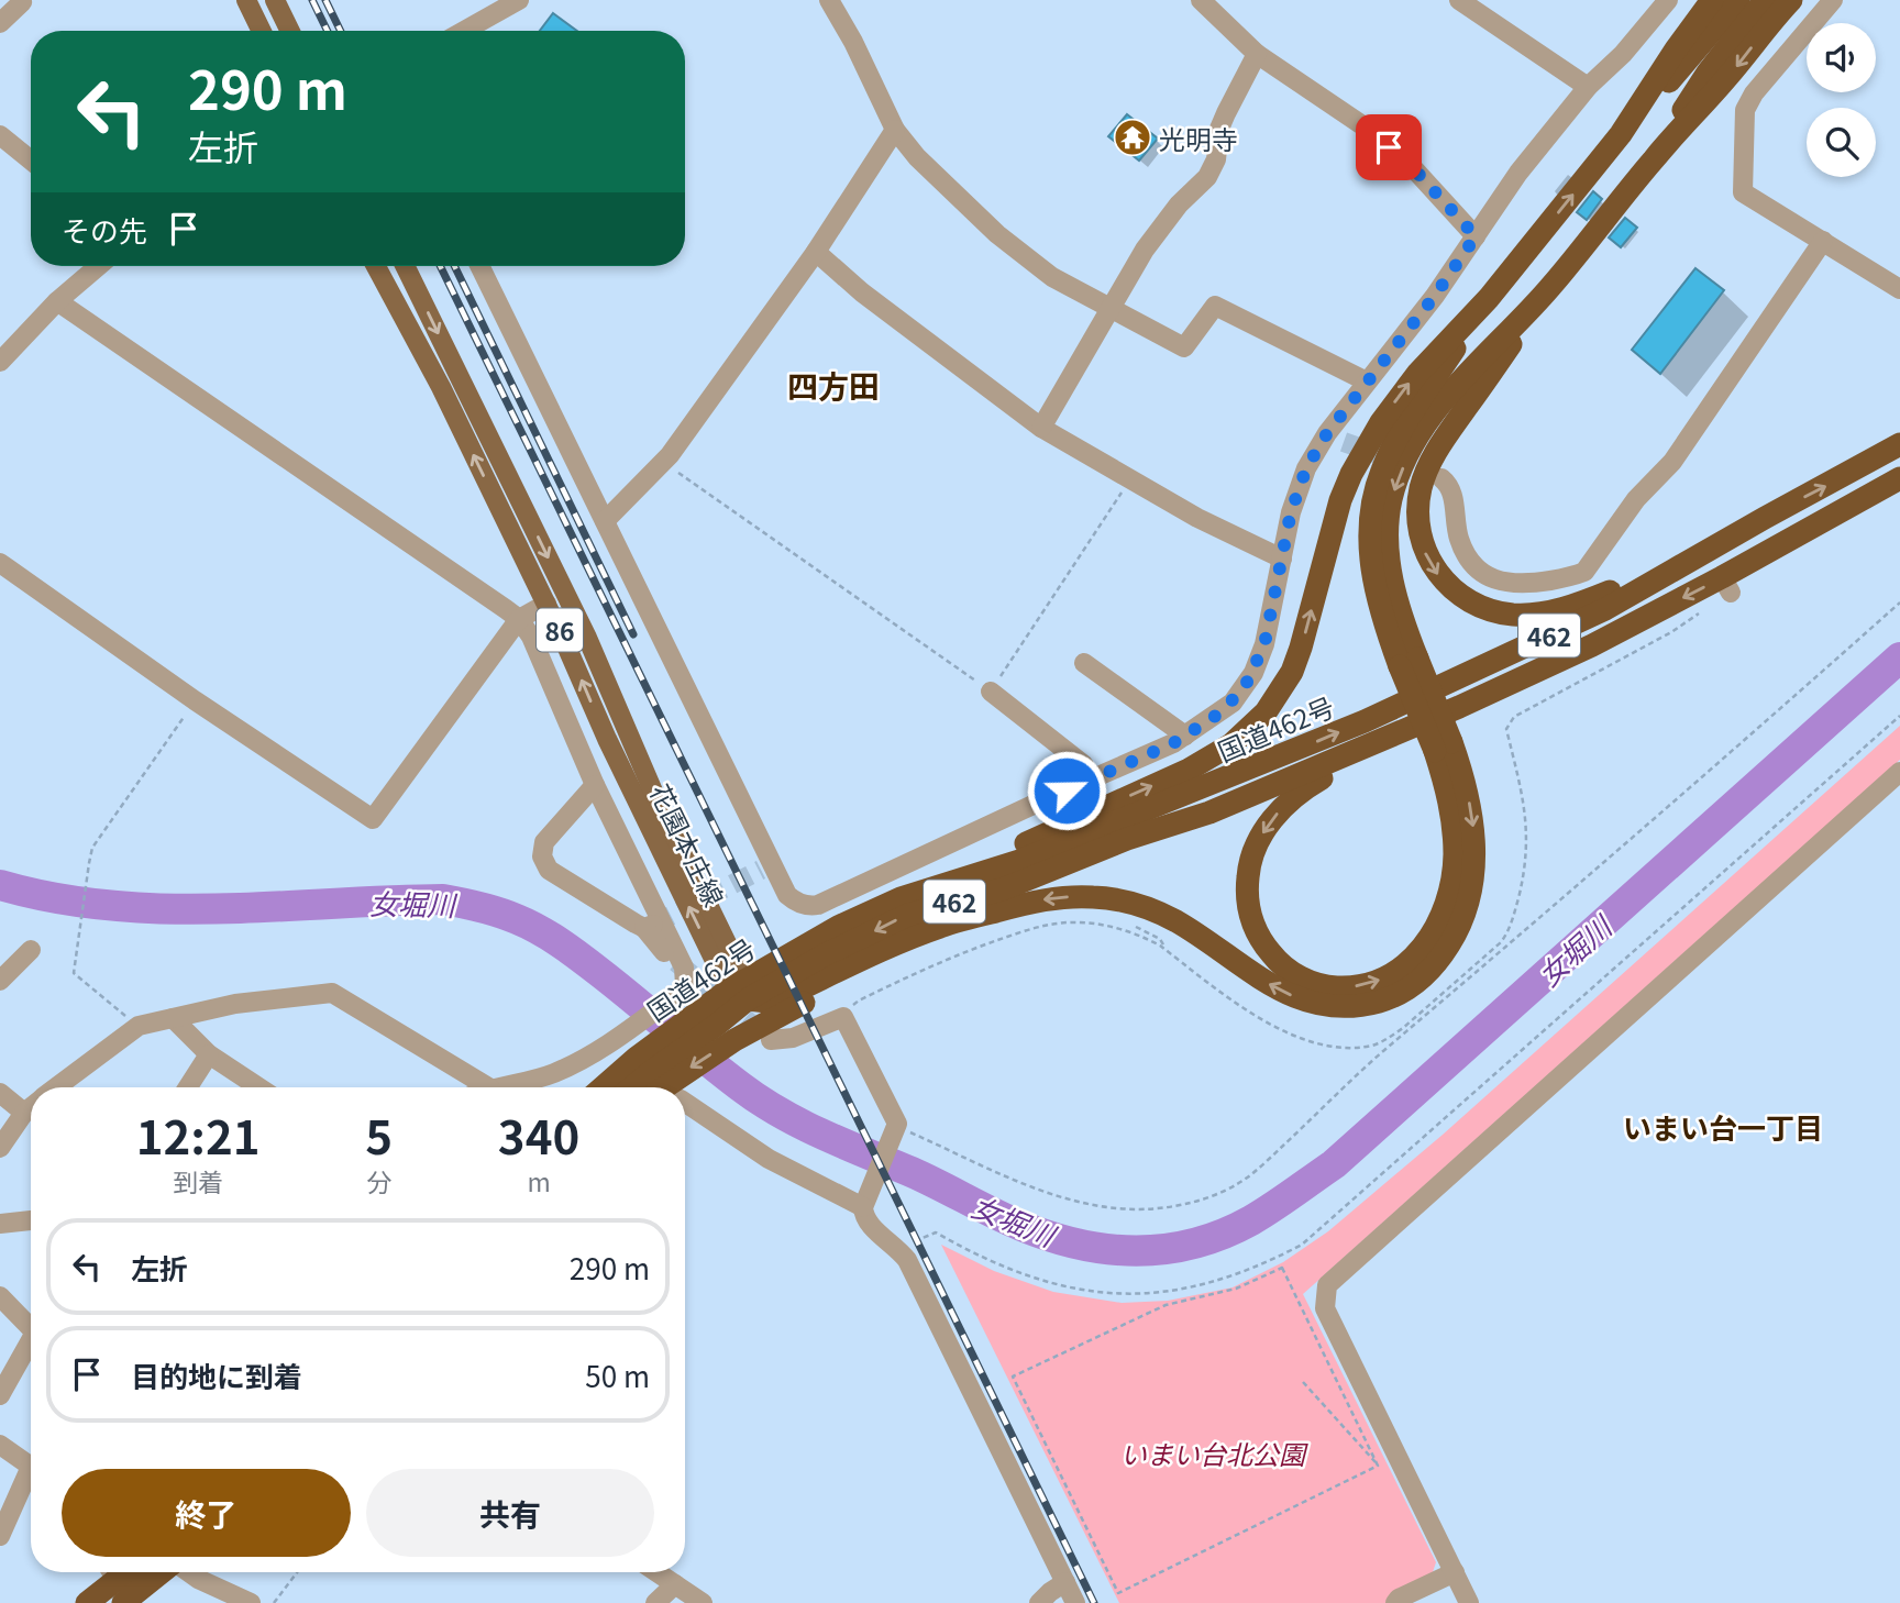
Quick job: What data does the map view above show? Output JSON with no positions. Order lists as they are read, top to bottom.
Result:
{
  "streets": {
    "highway": ["462", "国道462号"],
    "main road": ["86", "花園本庄線"]
  },
  "crossings": [
    ["国道462号", "花園本庄線"]
  ],
  "districts": ["四方田", "いまい台一丁目"],
  "water": ["女堀川"],
  "parks": ["いまい台北公園"],
  "places": {
    "temple": ["光明寺"]
  },
  "page": {
    "turn": ["290 m", "左折"],
    "then": "その先",
    "eta": [
      "12:21",
      "到着",
      "5",
      "分",
      "340",
      "m"
    ],
    "list": [
      {
        "name": "左折",
        "value": "290 m"
      },
      {
        "name": "目的地に到着",
        "value": "50 m"
      }
    ],
    "buttons": ["終了", "共有"]
  }
}
